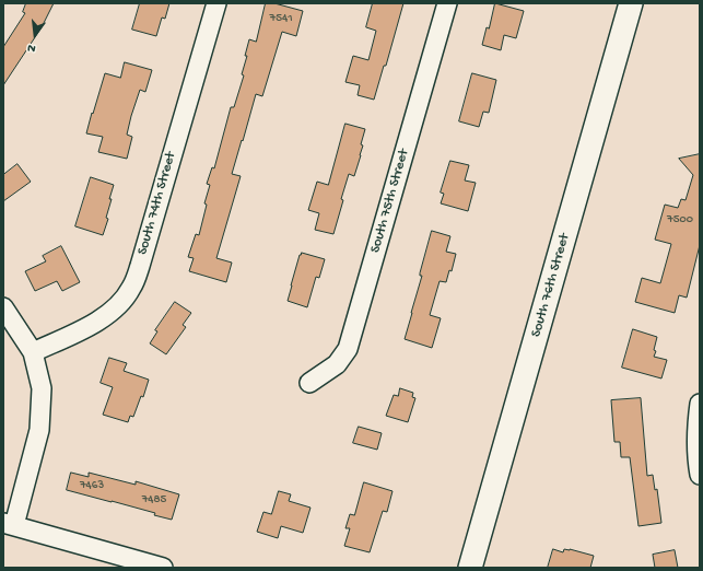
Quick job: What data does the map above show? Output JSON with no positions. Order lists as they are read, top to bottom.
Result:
{
  "streets": {
    "main road": ["South 76th Street"],
    "street": ["South 75th Street", "South 74th Street"]
  },
  "house_numbers": [
    "7541",
    "7500",
    "7463",
    "7485"
  ],
  "north": "bottom"
}
